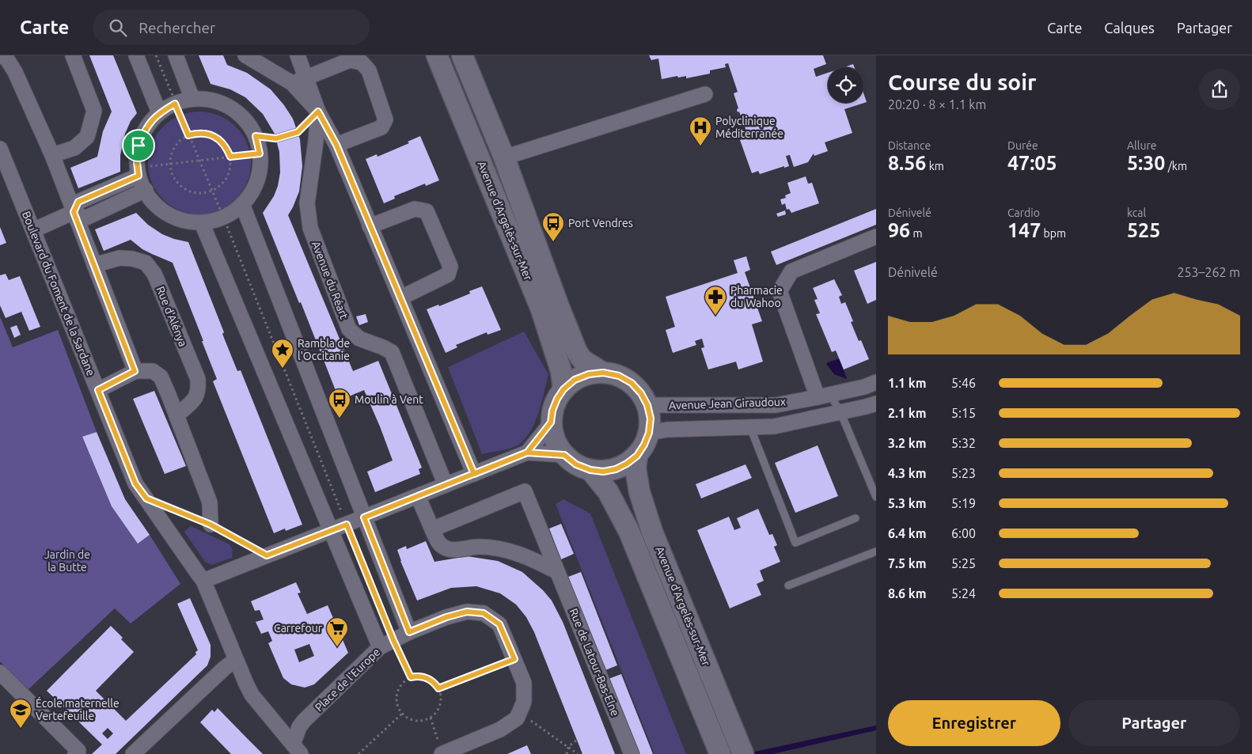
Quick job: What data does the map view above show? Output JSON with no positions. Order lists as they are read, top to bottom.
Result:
{
  "streets": {
    "main road": ["Avenue d'Argelès-sur-Mer"],
    "street": [
      "Avenue du Réart",
      "Boulevard du Foment de la Sardane",
      "Rue d'Alénya",
      "Avenue Jean Giraudoux",
      "Rue de Latour-Bas-Elne",
      "Place de l'Europe"
    ]
  },
  "crossings": [
    ["Avenue d'Argelès-sur-Mer", "Avenue Jean Giraudoux"],
    ["Boulevard du Foment de la Sardane", "Place de l'Europe"]
  ],
  "parks": ["Jardin de la Butte"],
  "places": {
    "hospital": ["Polyclinique Méditerranée"],
    "bus stop": ["Port Vendres", "Moulin à Vent"],
    "pharmacy": ["Pharmacie du Wahoo"],
    "place": ["Rambla de l'Occitanie"],
    "supermarket": ["Carrefour"],
    "school or university": ["École maternelle Vertefeuille"]
  },
  "page": {
    "header": "Carte",
    "search": "Rechercher",
    "nav": ["Carte", "Calques", "Partager"],
    "heading": ["Course du soir", "20:20 · 8 × 1.1 km"],
    "stats": [
      ["Distance", "8.56 km"],
      ["Durée", "47:05"],
      ["Allure", "5:30 /km"],
      ["Dénivelé", "96 m"],
      ["Cardio", "147 bpm"],
      ["kcal", "525"]
    ],
    "chart": ["Dénivelé", "253–262 m"],
    "list": [
      {
        "name": "1.1 km",
        "note": "5:46"
      },
      {
        "name": "2.1 km",
        "note": "5:15"
      },
      {
        "name": "3.2 km",
        "note": "5:32"
      },
      {
        "name": "4.3 km",
        "note": "5:23"
      },
      {
        "name": "5.3 km",
        "note": "5:19"
      },
      {
        "name": "6.4 km",
        "note": "6:00"
      },
      {
        "name": "7.5 km",
        "note": "5:25"
      },
      {
        "name": "8.6 km",
        "note": "5:24"
      }
    ],
    "buttons": ["Enregistrer", "Partager"]
  }
}
